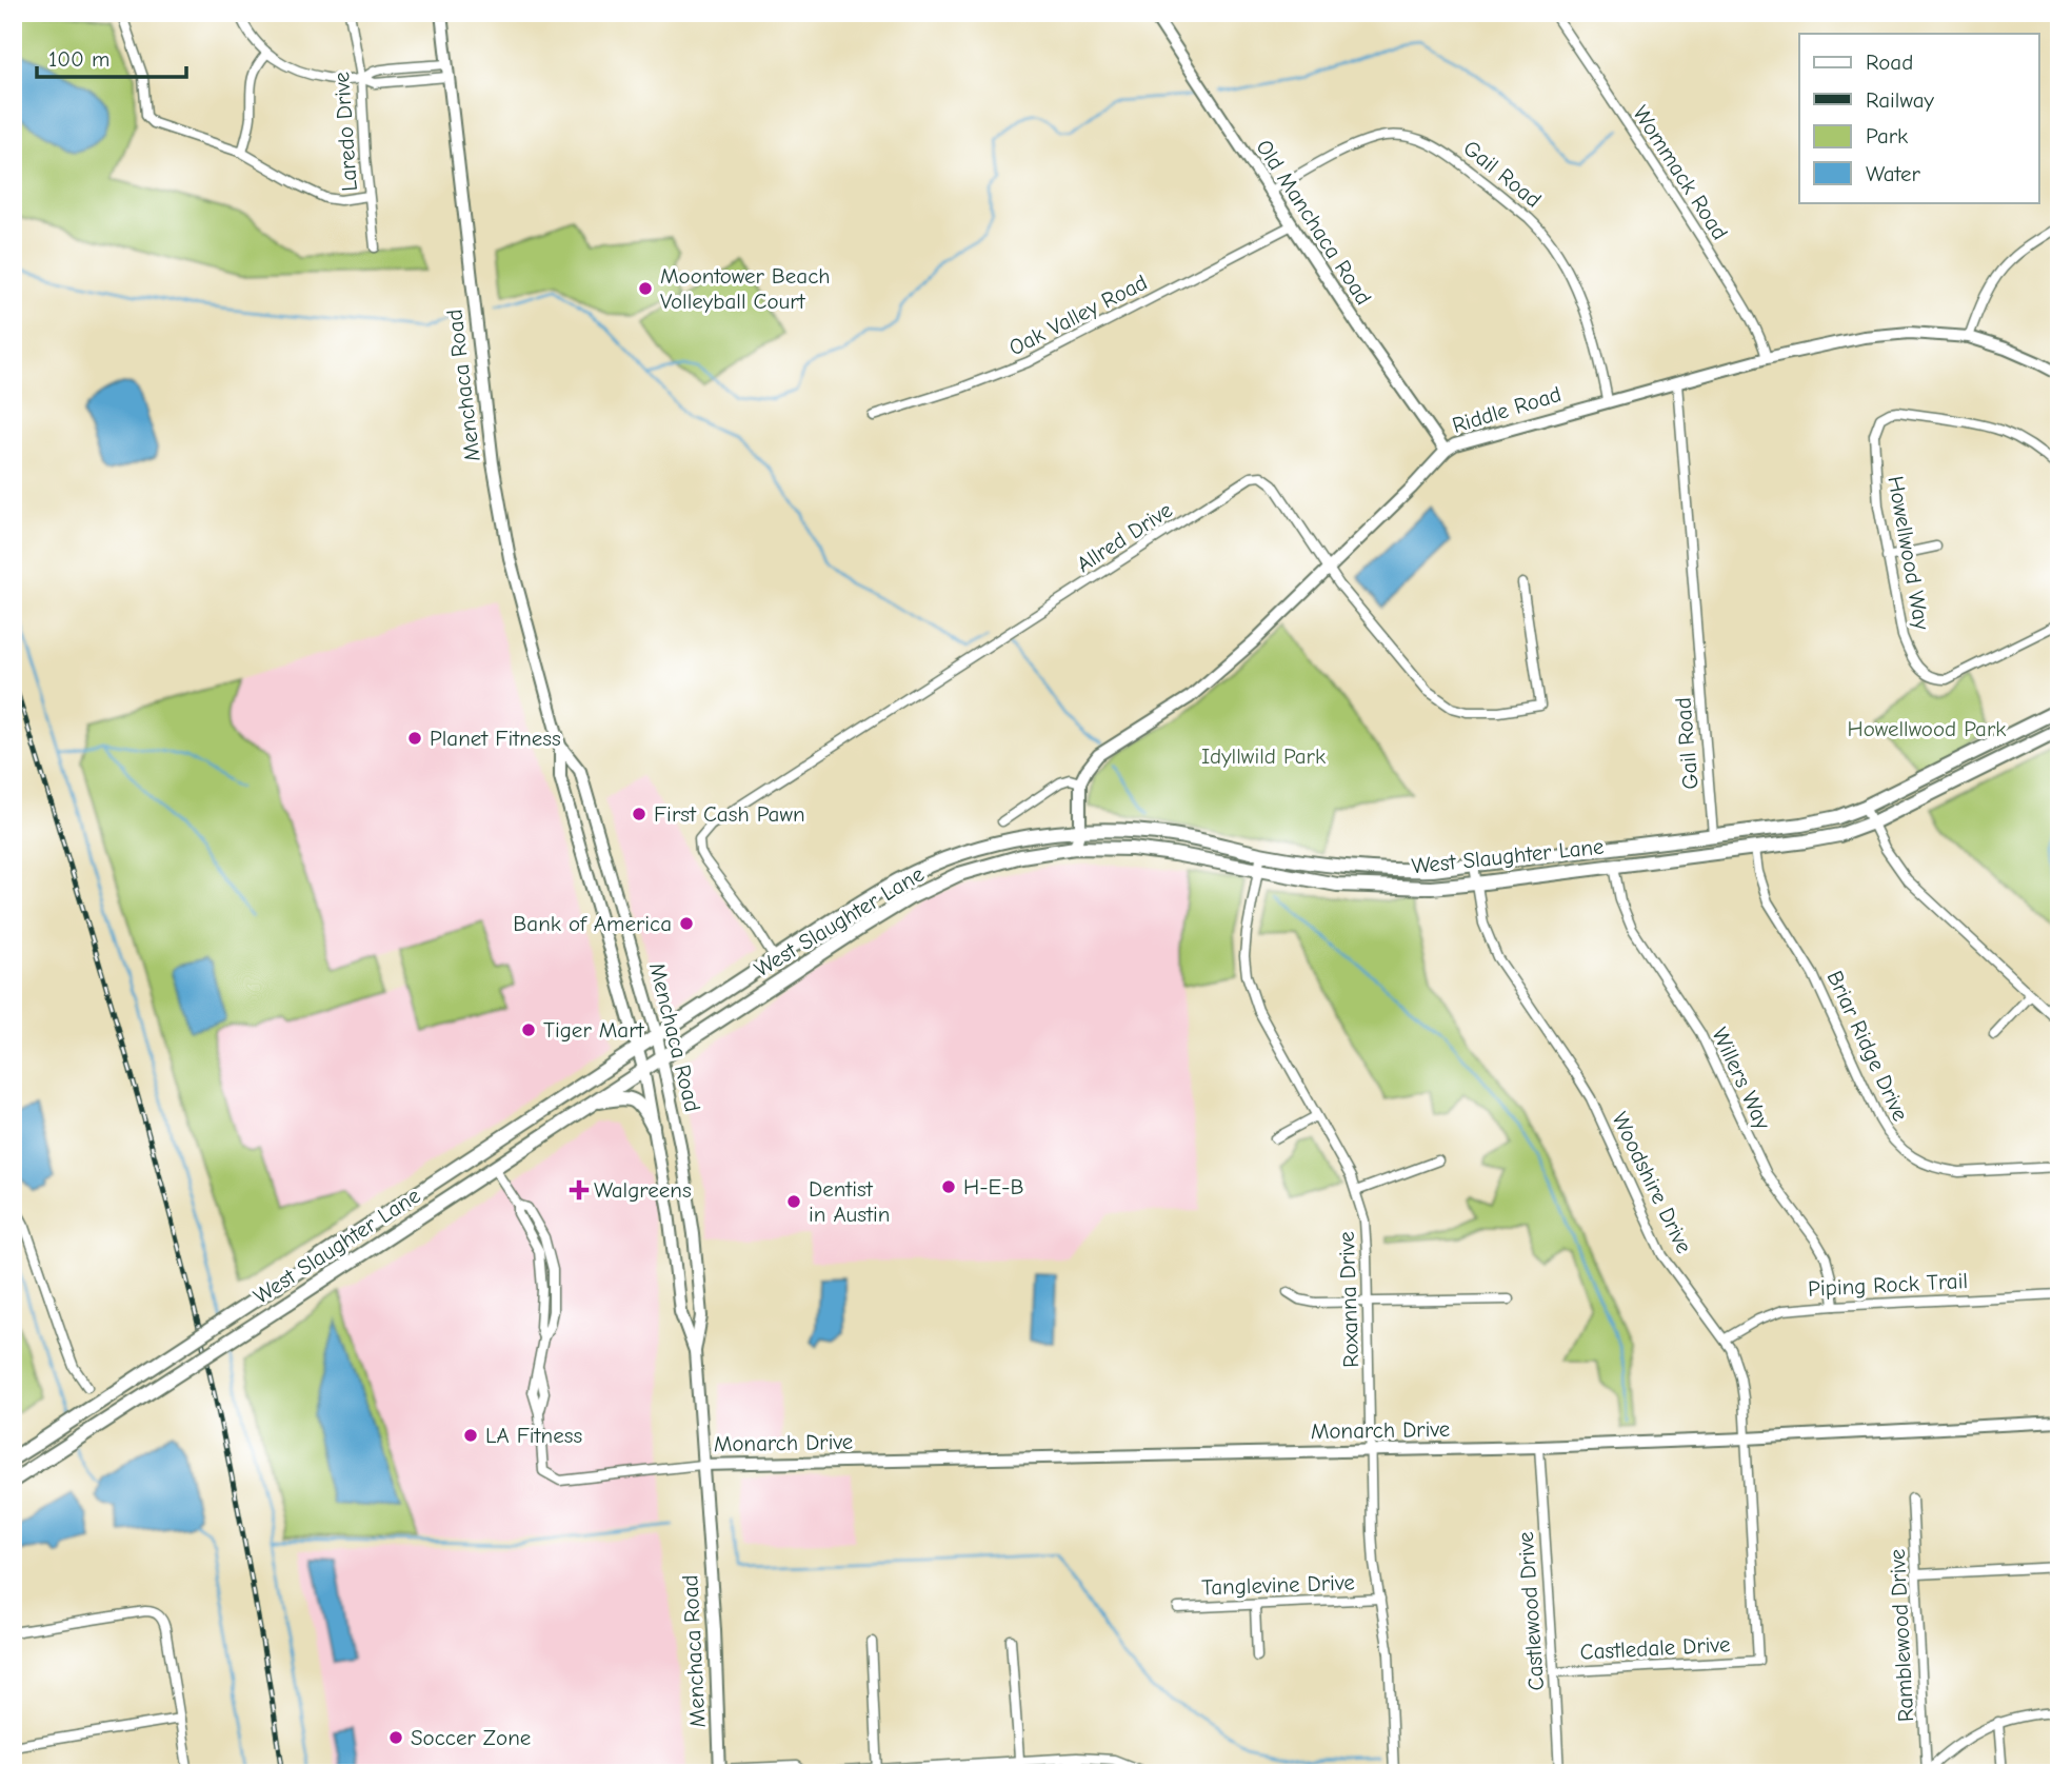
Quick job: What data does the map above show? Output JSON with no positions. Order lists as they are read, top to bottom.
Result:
{
  "streets": {
    "main road": ["West Slaughter Lane"],
    "street": [
      "Laredo Drive",
      "Wommack Road",
      "Gail Road",
      "Old Manchaca Road",
      "Oak Valley Road",
      "Menchaca Road",
      "Riddle Road",
      "Allred Drive",
      "Howellwood Way",
      "Briar Ridge Drive",
      "Willers Way",
      "Woodshire Drive",
      "Piping Rock Trail",
      "Roxanna Drive",
      "Monarch Drive",
      "Tanglevine Drive",
      "Castlewood Drive",
      "Ramblewood Drive",
      "Castledale Drive"
    ]
  },
  "crossings": [
    ["Wommack Road", "Riddle Road"],
    ["Gail Road", "Old Manchaca Road"],
    ["Gail Road", "Riddle Road"],
    ["Gail Road", "West Slaughter Lane"],
    ["Old Manchaca Road", "Oak Valley Road"],
    ["Old Manchaca Road", "Riddle Road"],
    ["Menchaca Road", "West Slaughter Lane"],
    ["Menchaca Road", "Monarch Drive"],
    ["Riddle Road", "Allred Drive"],
    ["Allred Drive", "West Slaughter Lane"],
    ["West Slaughter Lane", "Briar Ridge Drive"],
    ["West Slaughter Lane", "Willers Way"],
    ["West Slaughter Lane", "Woodshire Drive"],
    ["West Slaughter Lane", "Roxanna Drive"],
    ["Willers Way", "Piping Rock Trail"],
    ["Woodshire Drive", "Piping Rock Trail"],
    ["Woodshire Drive", "Monarch Drive"],
    ["Woodshire Drive", "Castledale Drive"],
    ["Roxanna Drive", "Monarch Drive"],
    ["Roxanna Drive", "Tanglevine Drive"],
    ["Monarch Drive", "Castlewood Drive"],
    ["Castlewood Drive", "Castledale Drive"]
  ],
  "parks": ["Howellwood Park", "Idyllwild Park"],
  "places": {
    "other": [
      "Moontower Beach Volleyball Court",
      "Planet Fitness",
      "First Cash Pawn",
      "Bank of America",
      "Tiger Mart",
      "H-E-B",
      "Dentist in Austin",
      "LA Fitness",
      "Soccer Zone"
    ],
    "health": ["Walgreens"]
  },
  "legend": [
    "Road",
    "Railway",
    "Park",
    "Water"
  ],
  "scale_bar": "100 m"
}
